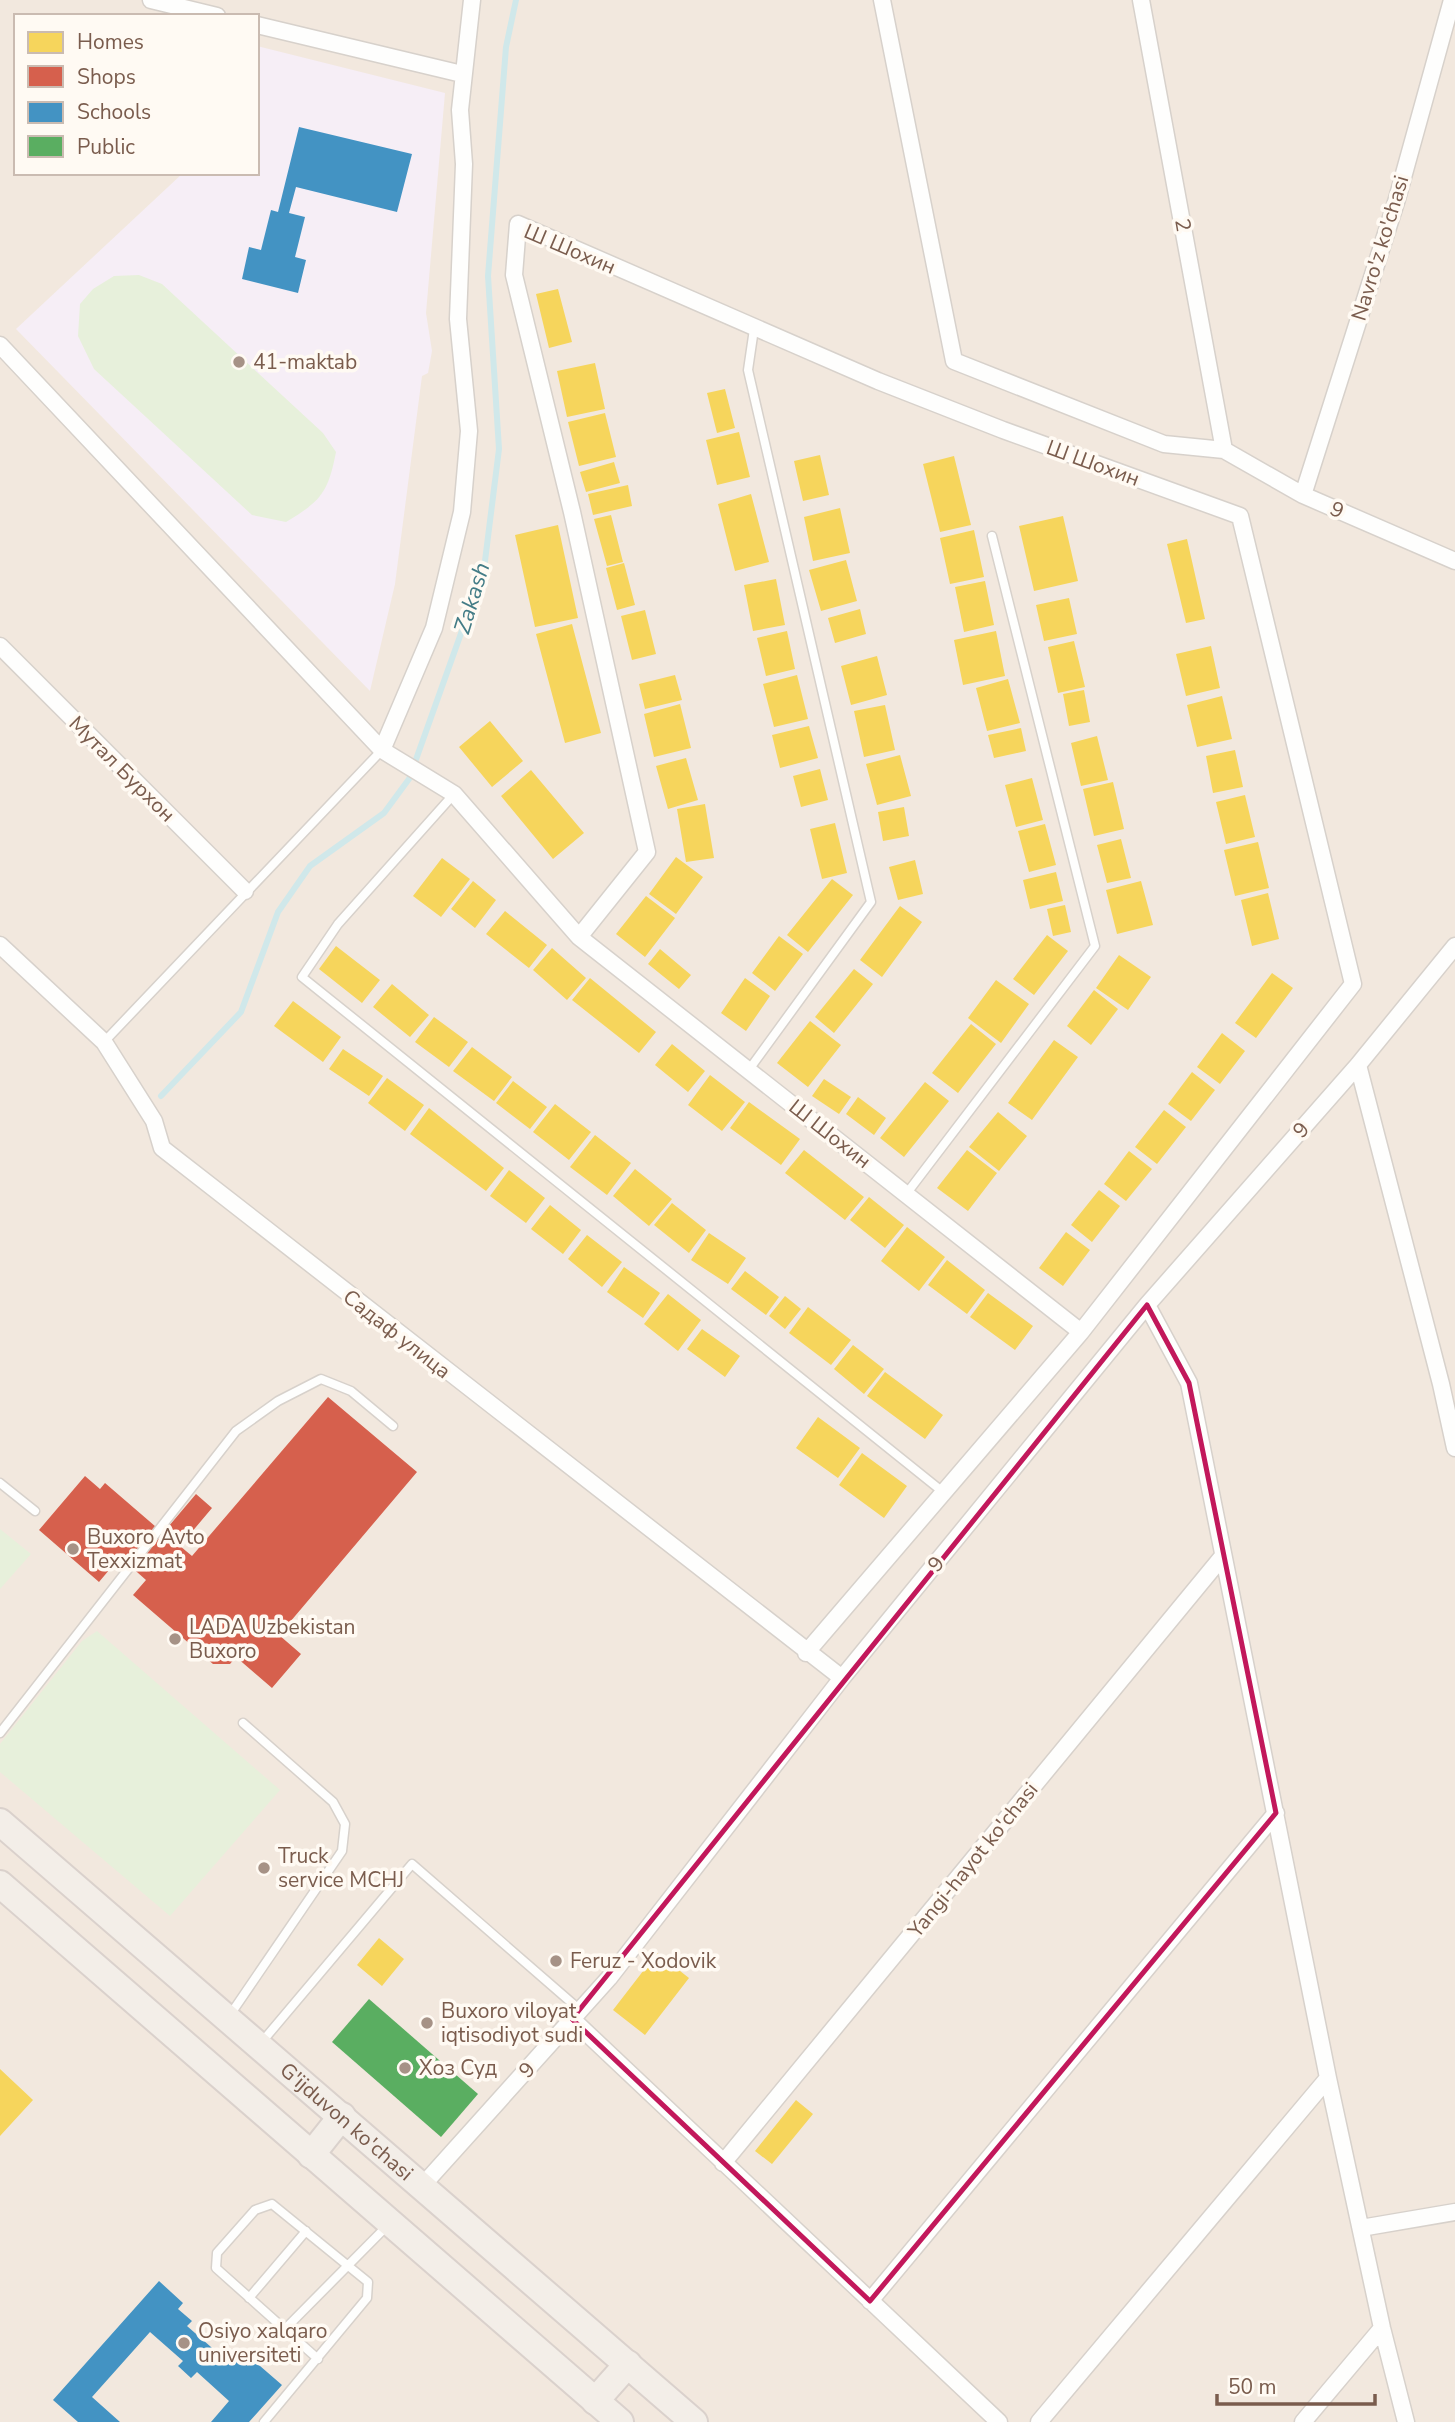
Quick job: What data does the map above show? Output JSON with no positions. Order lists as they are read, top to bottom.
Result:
{
  "streets": {
    "main road": ["G'ijduvon ko'chasi"],
    "street": [
      "2",
      "Navro'z ko'chasi",
      "Ш Шохин",
      "9",
      "Мутал Бурхон",
      "Садаф улица",
      "Yangi-hayot ko'chasi"
    ]
  },
  "crossings": [
    ["2", "9"],
    ["Navro'z ko'chasi", "9"],
    ["9", "Садаф улица"],
    ["9", "G'ijduvon ko'chasi"]
  ],
  "water": ["Zakash"],
  "places": [
    "41-maktab",
    "Buxoro Avto Texxizmat",
    "LADA Uzbekistan Buxoro",
    "Truck service MCHJ",
    "Feruz - Xodovik",
    "Buxoro viloyat iqtisodiyot sudi",
    "Хоз Суд",
    "Osiyo xalqaro universiteti"
  ],
  "legend": [
    "Homes",
    "Shops",
    "Schools",
    "Public"
  ],
  "scale_bar": "50 m"
}
